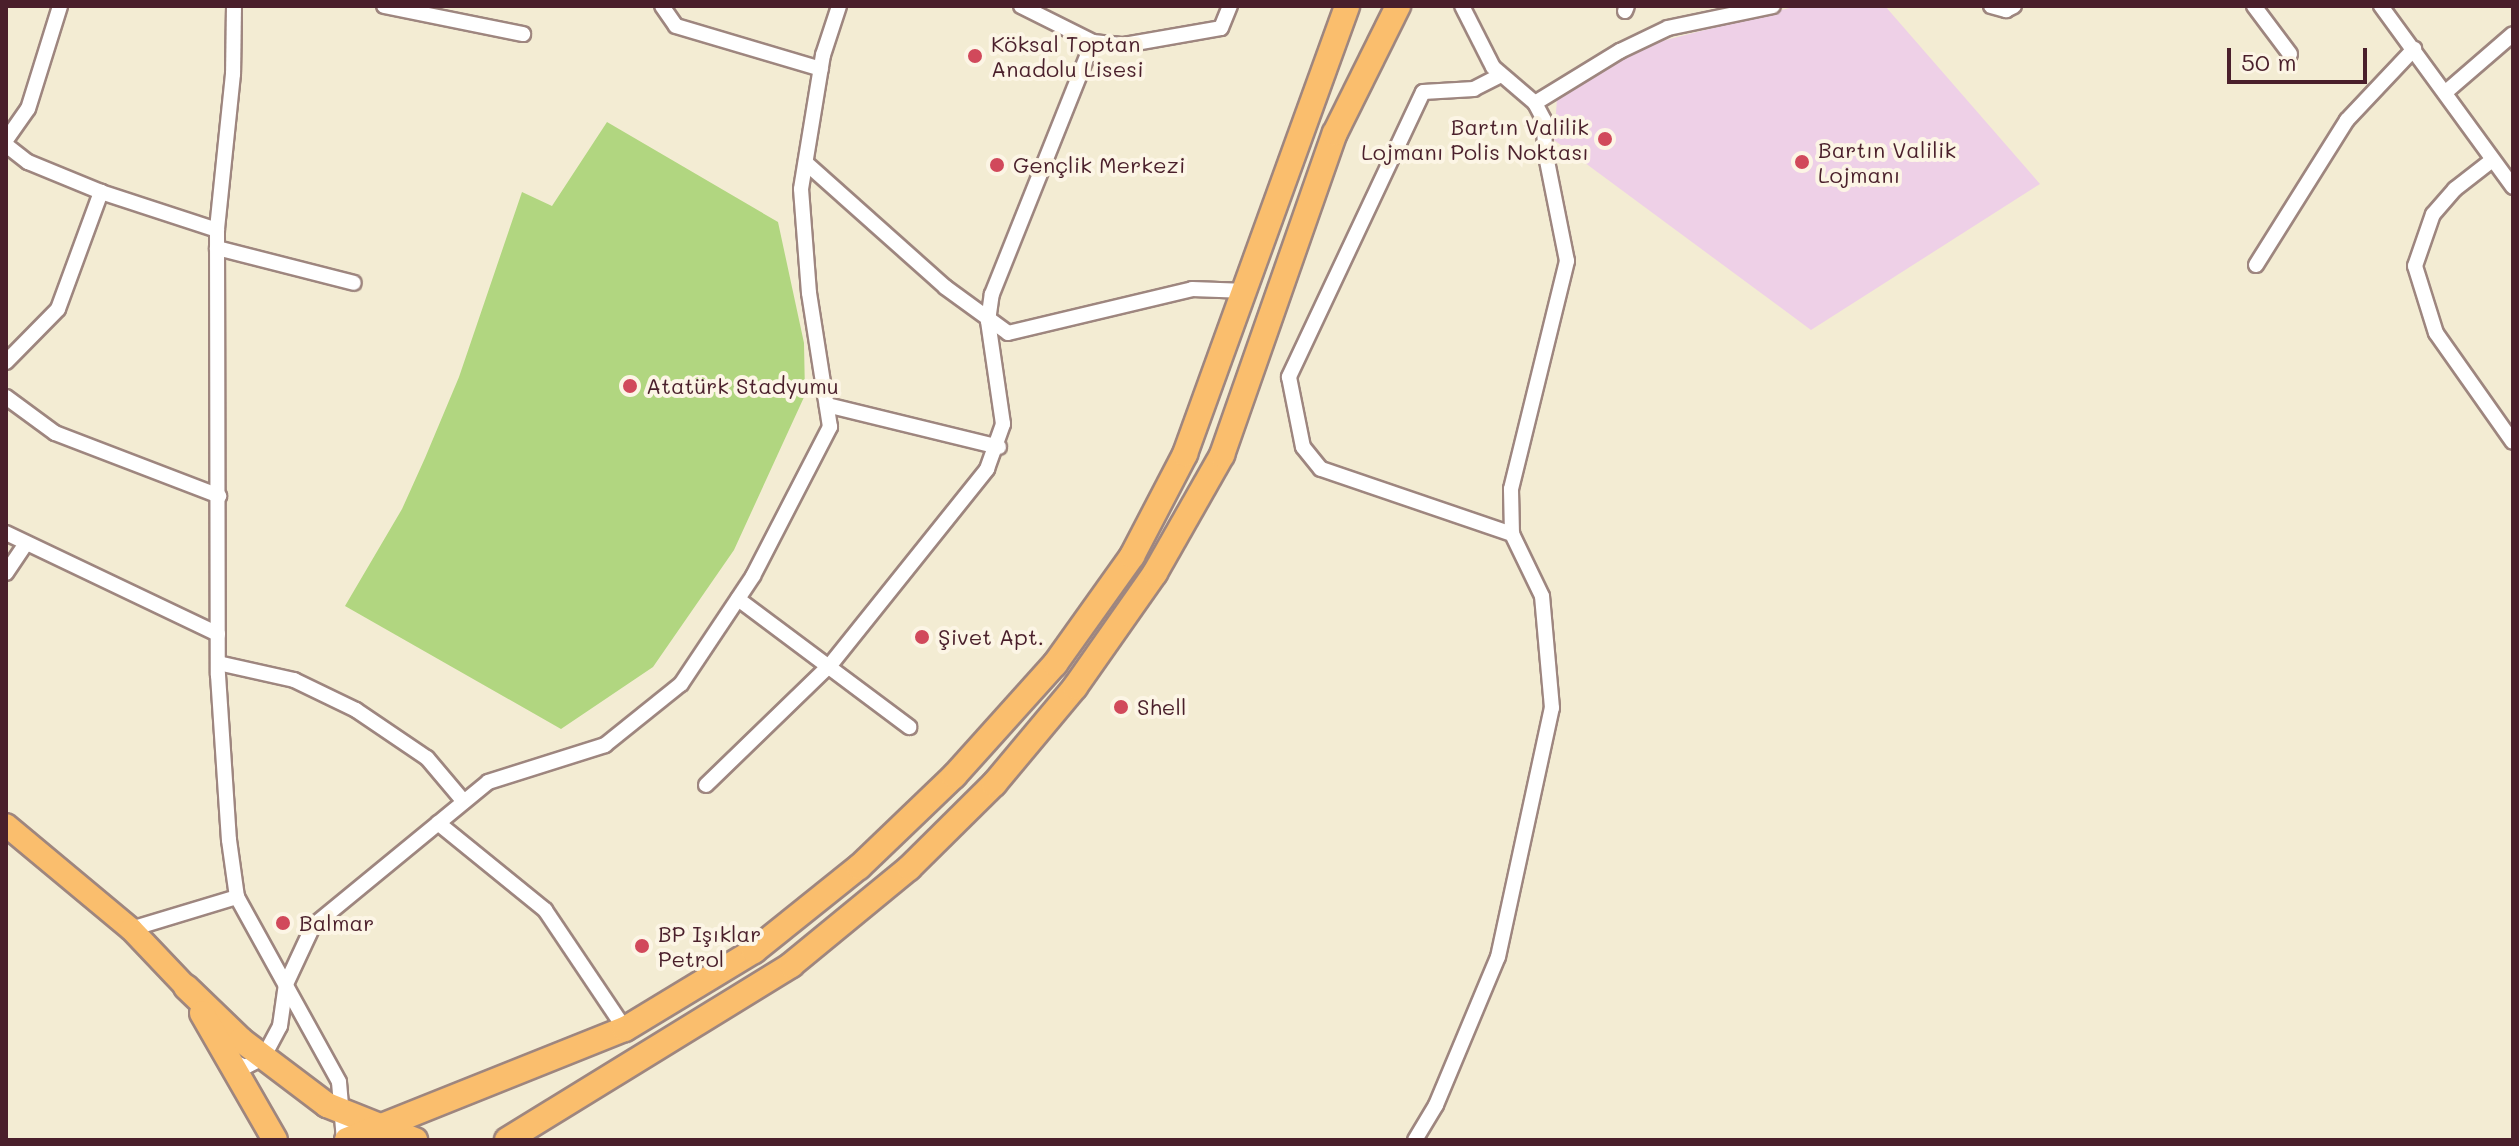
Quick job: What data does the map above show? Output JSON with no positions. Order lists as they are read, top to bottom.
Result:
{
  "places": [
    "Köksal Toptan Anadolu Lisesi",
    "Bartın Valilik Lojmanı Polis Noktası",
    "Bartın Valilik Lojmanı",
    "Gençlik Merkezi",
    "Atatürk Stadyumu",
    "Şivet Apt.",
    "Shell",
    "Balmar",
    "BP Işıklar Petrol"
  ],
  "scale_bar": "50 m"
}
